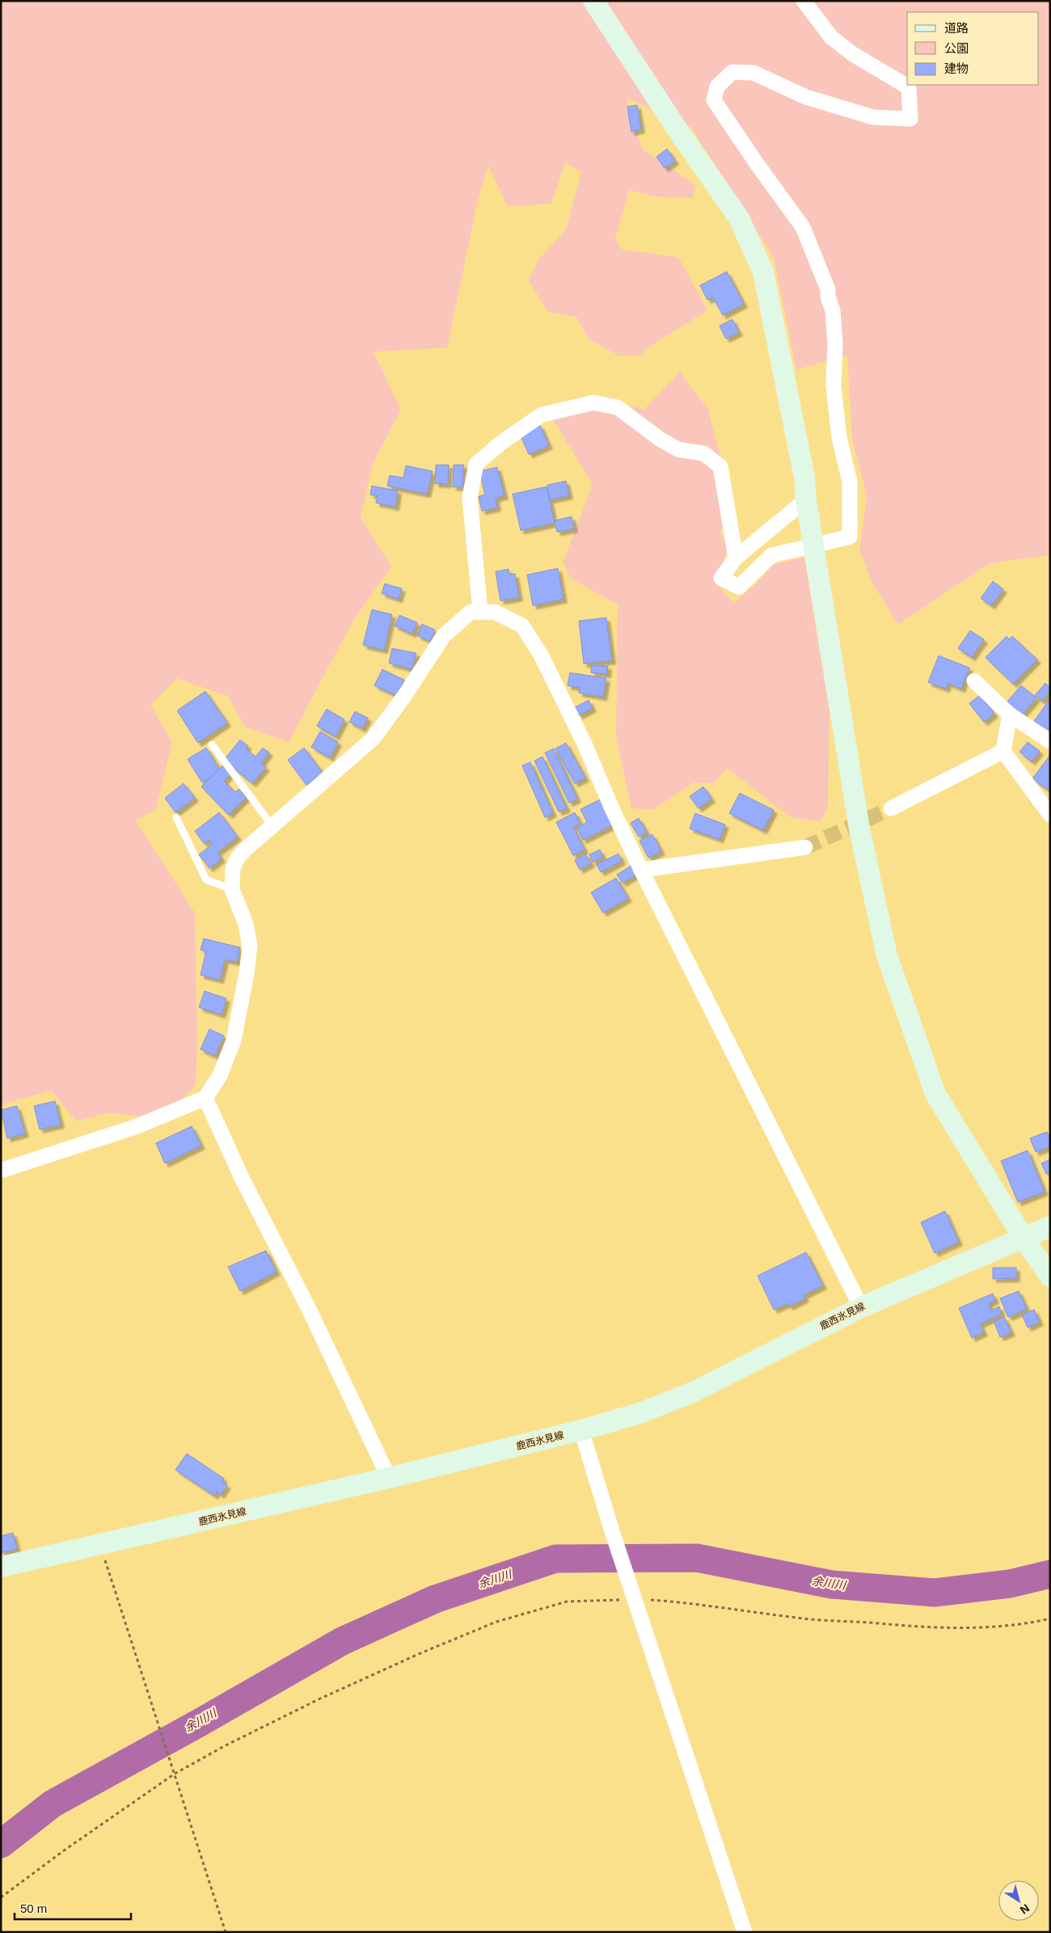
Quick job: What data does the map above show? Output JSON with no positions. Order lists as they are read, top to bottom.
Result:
{
  "streets": {
    "street": ["鹿西氷見線"]
  },
  "water": ["余川川"],
  "legend": ["道路", "公園", "建物"],
  "scale_bar": "50 m",
  "north": "bottom right"
}
